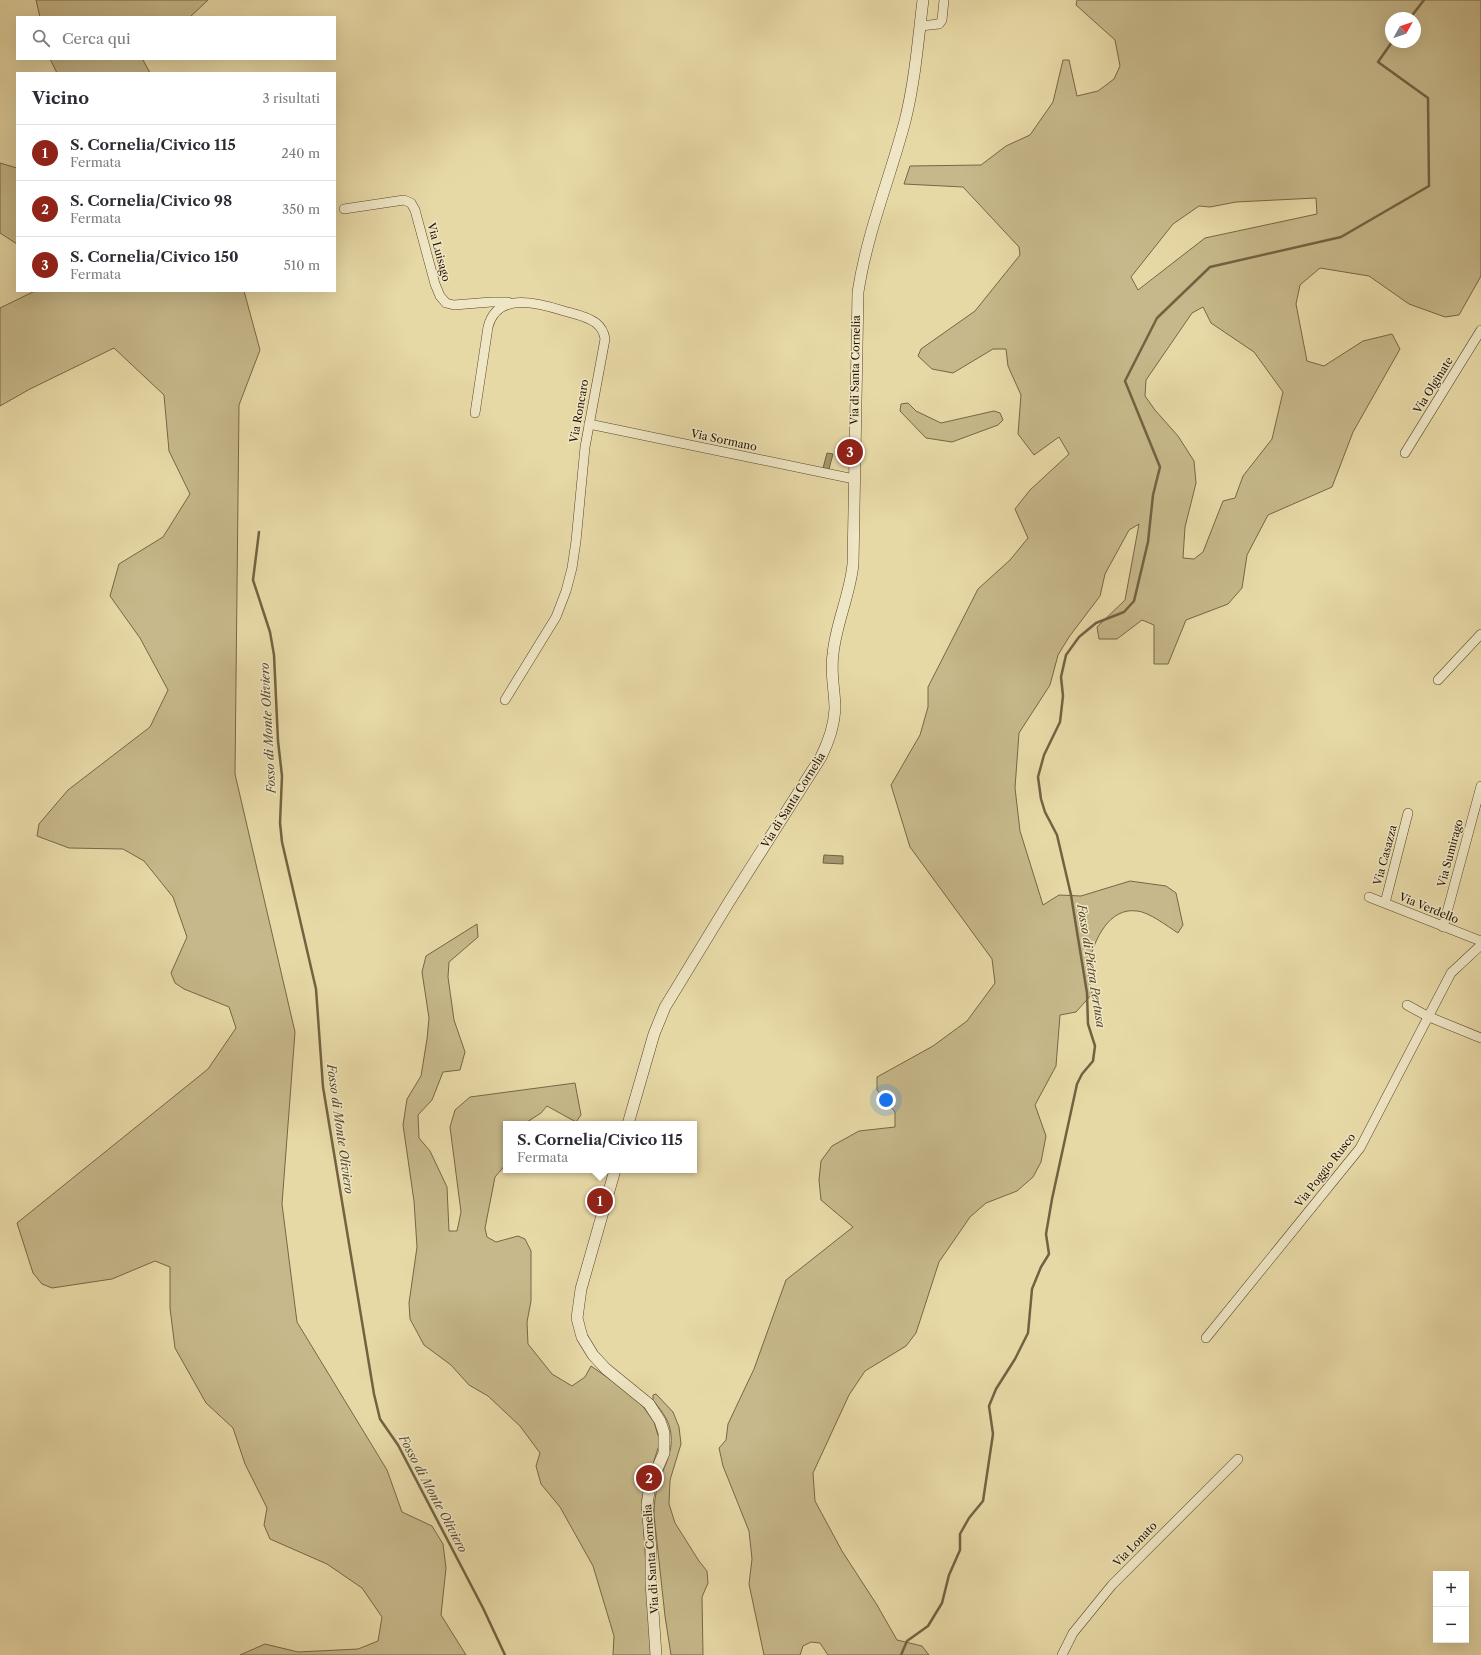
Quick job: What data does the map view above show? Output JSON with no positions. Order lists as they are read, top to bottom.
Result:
{
  "streets": {
    "street": [
      "Via Luisago",
      "Via di Santa Cornelia",
      "Via Olginate",
      "Via Roncaro",
      "Via Sormano",
      "Via Sumirago",
      "Via Casazza",
      "Via Verdello",
      "Via Poggio Rusco",
      "Via Lonato"
    ]
  },
  "crossings": [
    ["Via Luisago", "Via Roncaro"],
    ["Via di Santa Cornelia", "Via Sormano"],
    ["Via Roncaro", "Via Sormano"],
    ["Via Sumirago", "Via Verdello"],
    ["Via Casazza", "Via Verdello"]
  ],
  "water": ["Fosso di Monte Oliviero", "Fosso di Pietra Pertusa"],
  "north": "top right",
  "page": {
    "search": "Cerca qui",
    "heading": ["Vicino", "3 risultati"],
    "list": [
      {
        "mark": "1",
        "name": "S. Cornelia/Civico 115",
        "note": "Fermata",
        "value": "240 m"
      },
      {
        "mark": "2",
        "name": "S. Cornelia/Civico 98",
        "note": "Fermata",
        "value": "350 m"
      },
      {
        "mark": "3",
        "name": "S. Cornelia/Civico 150",
        "note": "Fermata",
        "value": "510 m"
      }
    ],
    "pins": ["3", "1", "2"],
    "popup": ["S. Cornelia/Civico 115", "Fermata"],
    "map_buttons": ["+", "−"]
  }
}
